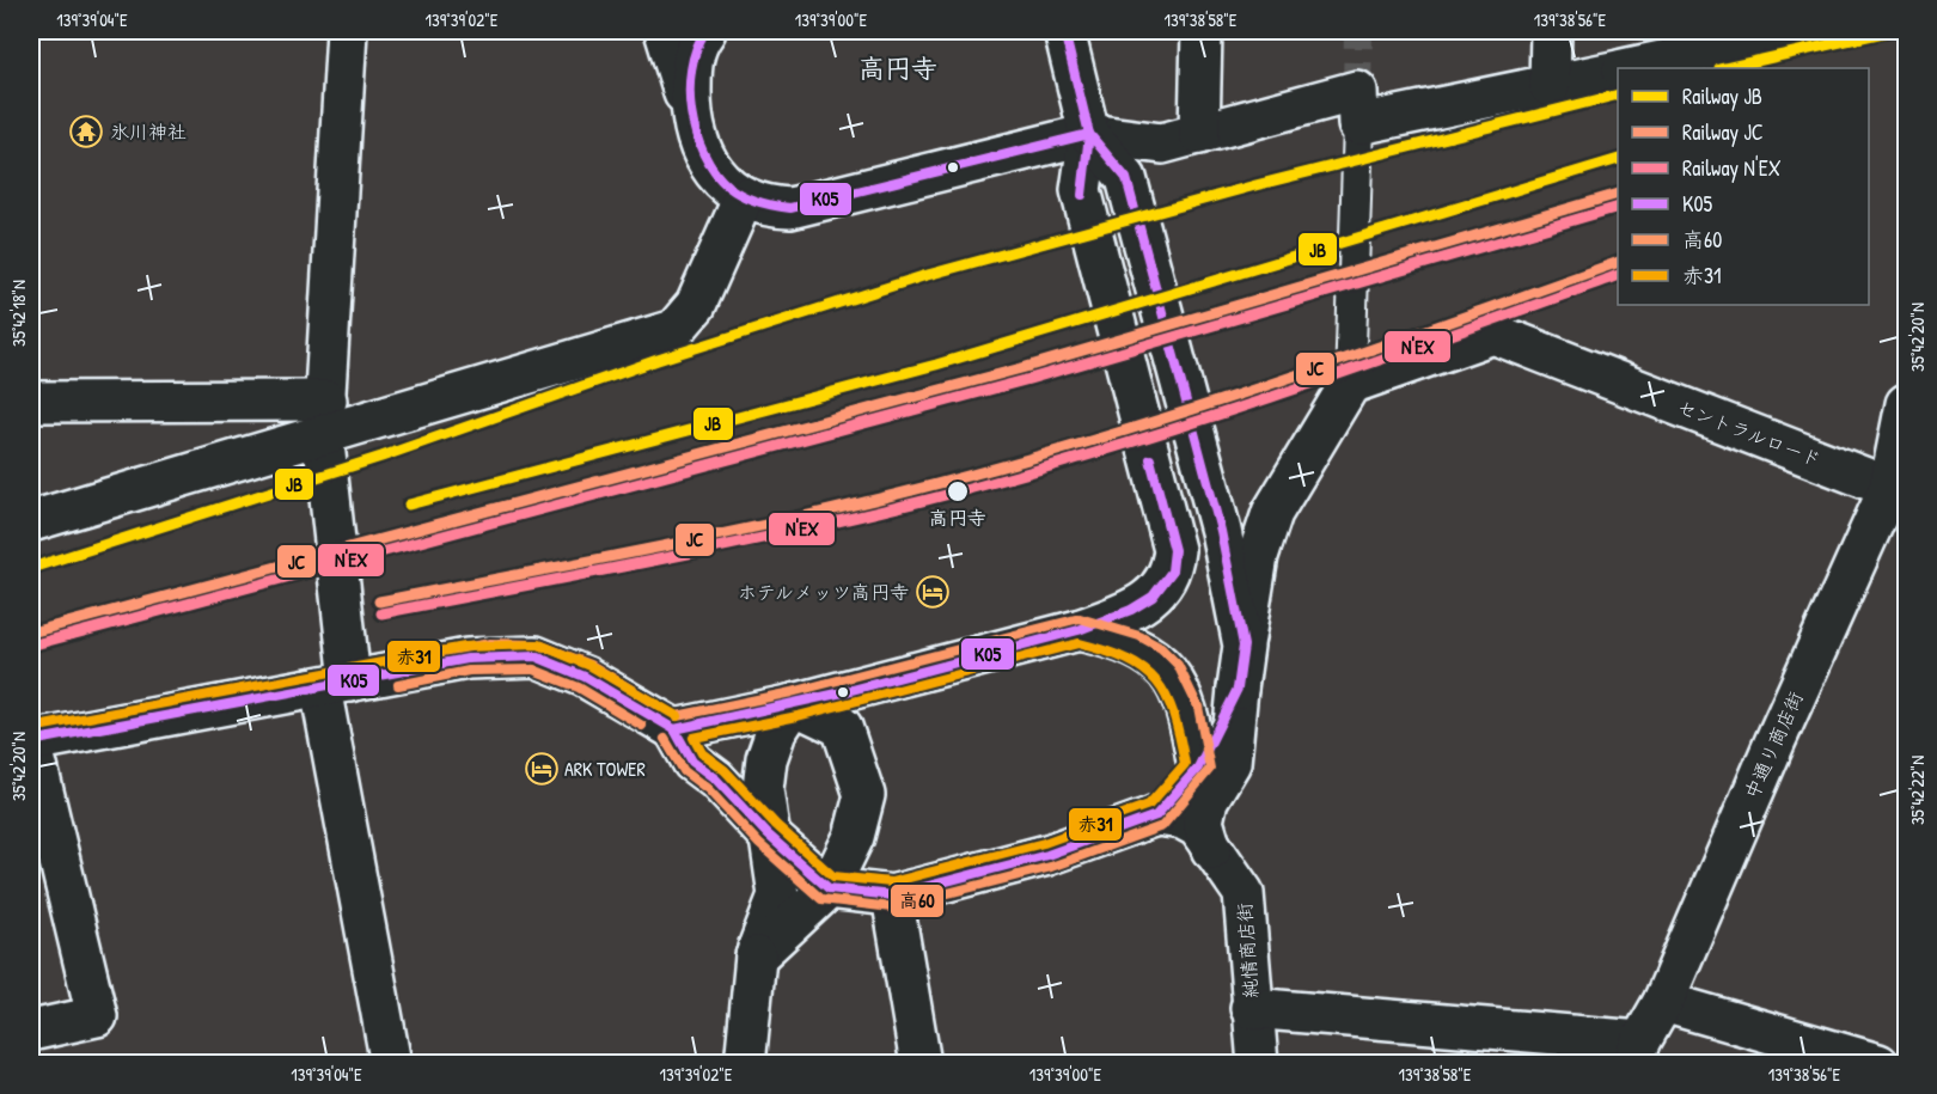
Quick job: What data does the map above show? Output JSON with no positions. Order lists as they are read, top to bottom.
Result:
{
  "streets": {
    "street": ["セントラルロード", "中通り商店街", "純情商店街"]
  },
  "crossings": [
    ["セントラルロード", "中通り商店街"]
  ],
  "districts": ["高円寺"],
  "places": {
    "temple": ["氷川神社"],
    "other": ["高円寺"],
    "hotel": ["ホテルメッツ高円寺", "ARK TOWER"]
  },
  "lines": [
    "rail line JB",
    "transit line K05",
    "rail line JC",
    "rail line N'EX",
    "transit line 高60",
    "transit line 赤31"
  ],
  "legend": [
    "Railway JB",
    "Railway JC",
    "Railway N'EX",
    "K05",
    "高60",
    "赤31"
  ],
  "coordinates": [
    "139°39'04\"E",
    "139°39'02\"E",
    "139°39'00\"E",
    "139°38'58\"E",
    "139°38'56\"E",
    "35°42'18\"N",
    "35°42'20\"N",
    "35°42'22\"N"
  ]
}
